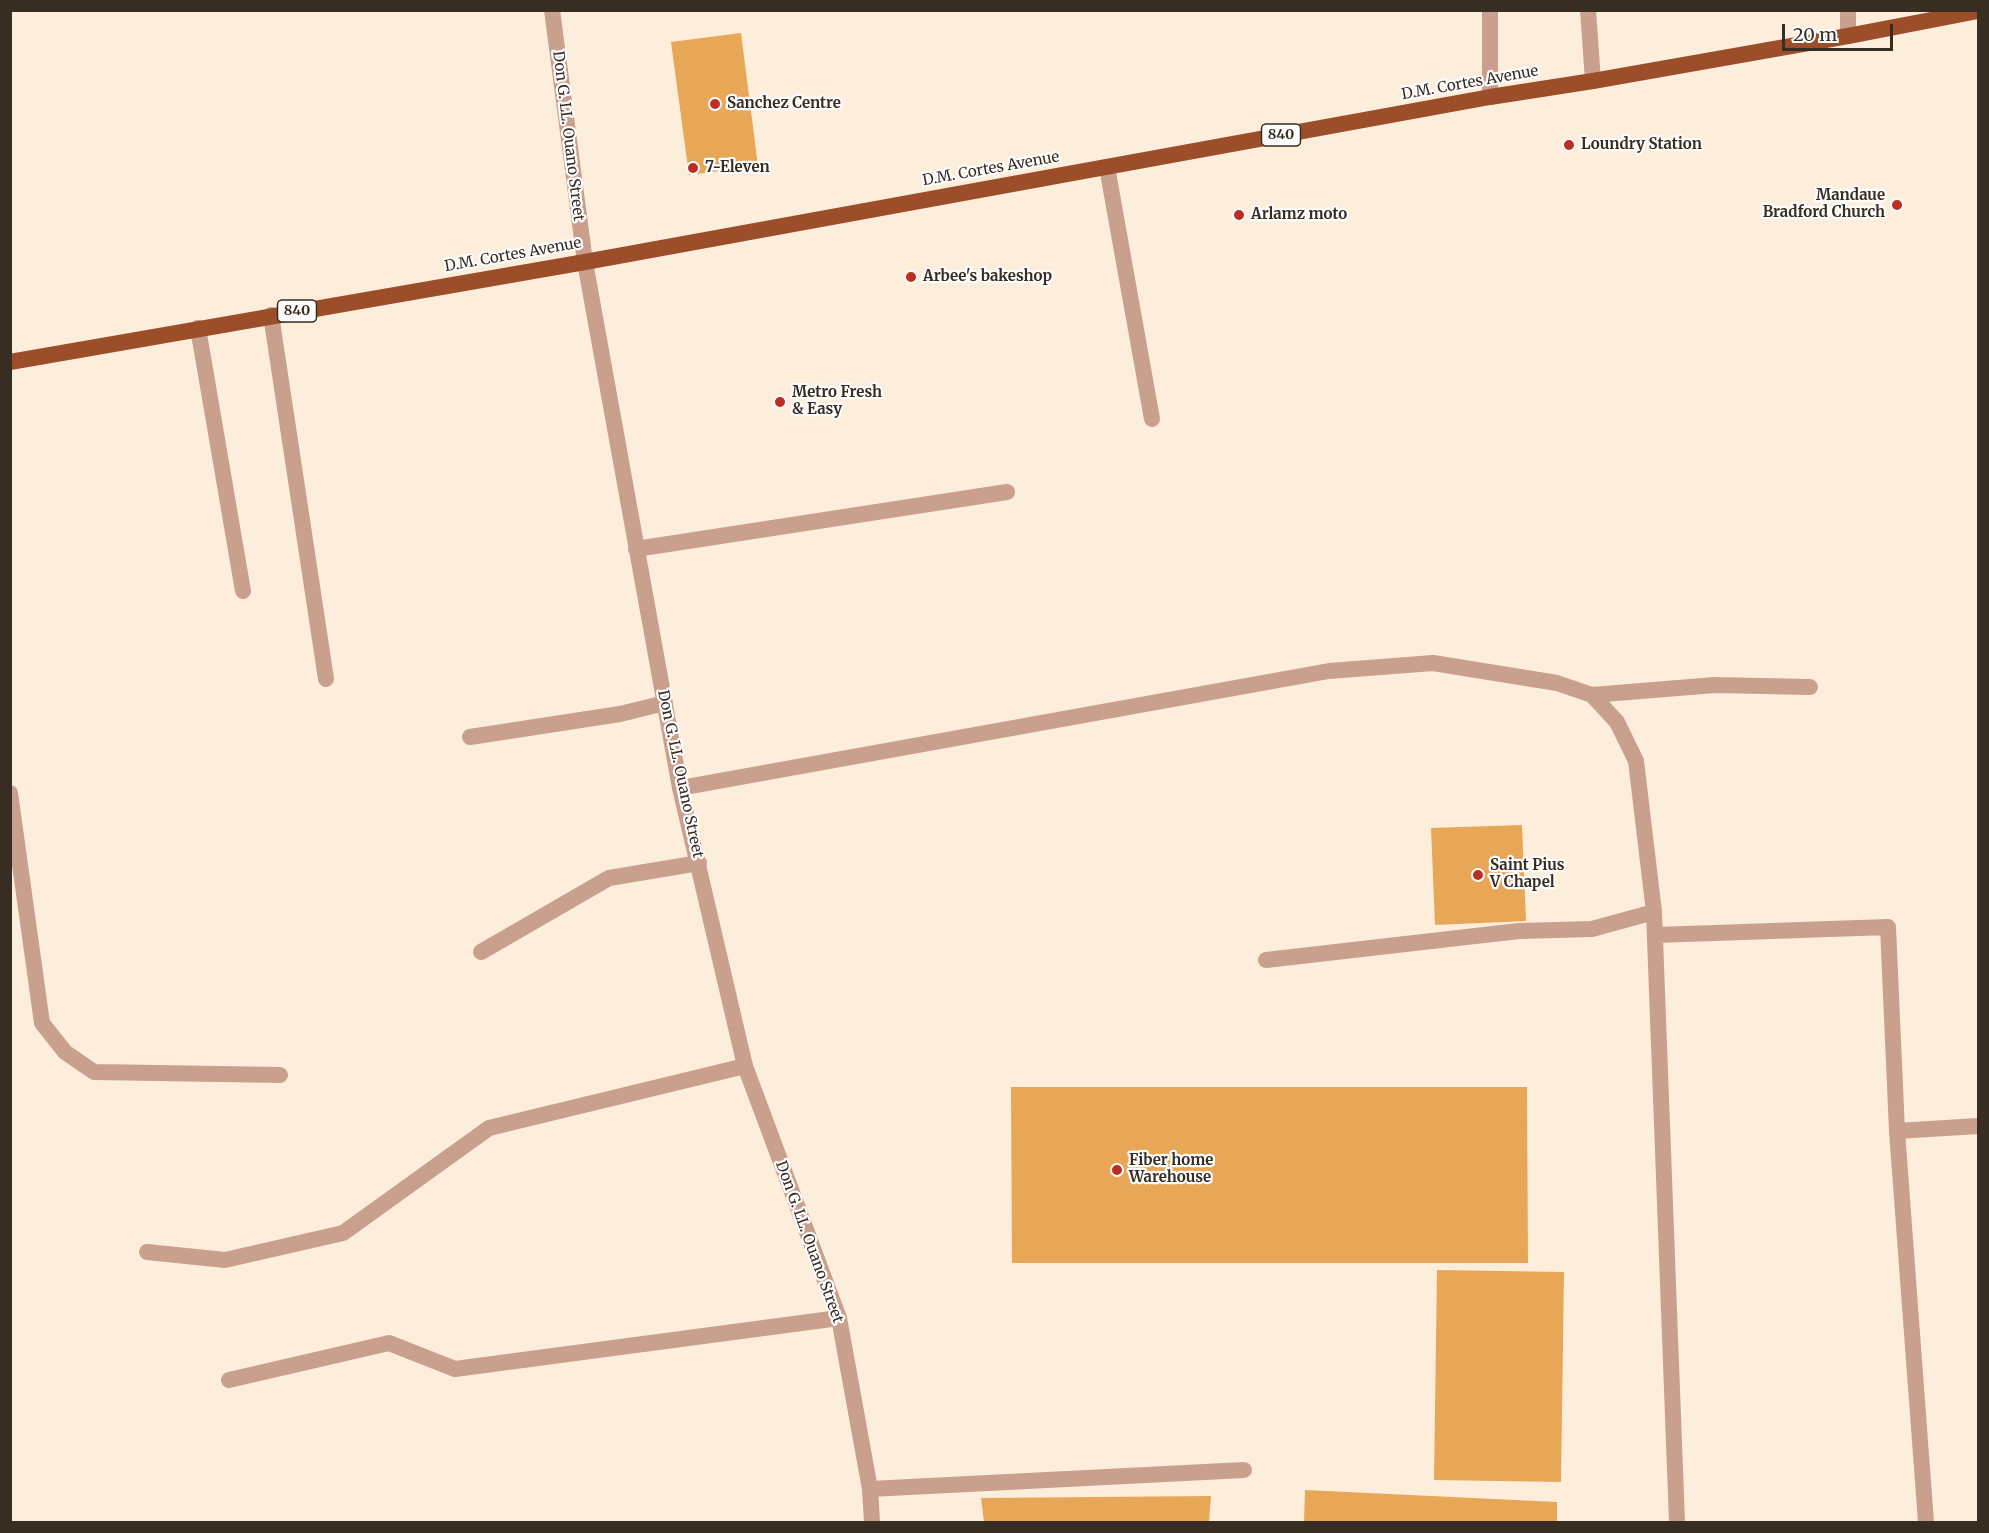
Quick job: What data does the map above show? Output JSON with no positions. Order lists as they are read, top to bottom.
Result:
{
  "streets": {
    "highway": ["D.M. Cortes Avenue", "840"],
    "street": ["Don G. LL. Ouano Street"]
  },
  "crossings": [
    ["D.M. Cortes Avenue", "Don G. LL. Ouano Street"]
  ],
  "places": [
    "Sanchez Centre",
    "Loundry Station",
    "7-Eleven",
    "Mandaue Bradford Church",
    "Arlamz moto",
    "Arbee's bakeshop",
    "Metro Fresh & Easy",
    "Saint Pius V Chapel",
    "Fiber home Warehouse"
  ],
  "scale_bar": "20 m"
}
